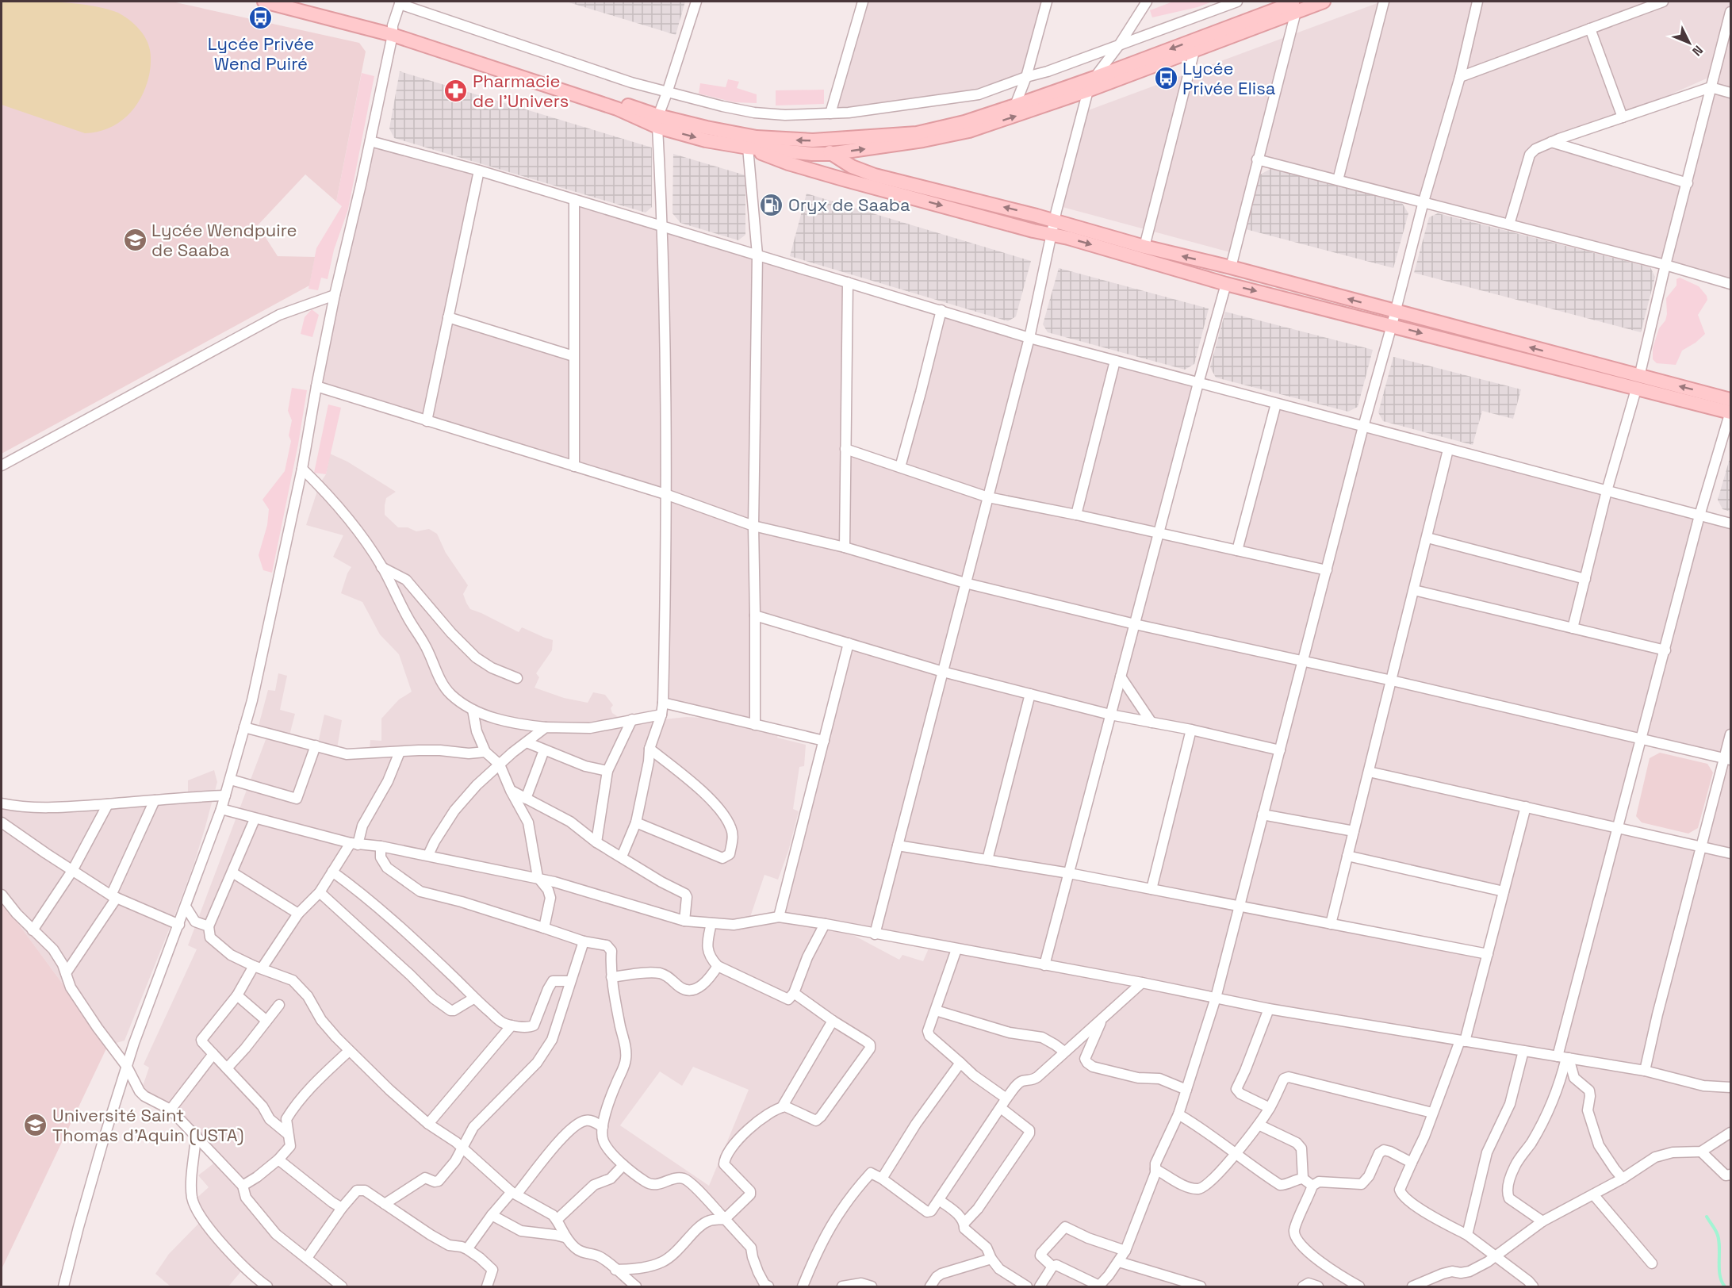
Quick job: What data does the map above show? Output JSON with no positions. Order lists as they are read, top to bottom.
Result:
{
  "places": {
    "bus stop": ["Lycée Privée Wend Puiré", "Lycée Privée Elisa"],
    "pharmacy": ["Pharmacie de l'Univers"],
    "fuel station": ["Oryx de Saaba"],
    "school or university": ["Lycée Wendpuire de Saaba", "Université Saint Thomas d’Aquin (USTA)"]
  },
  "north": "bottom right"
}
